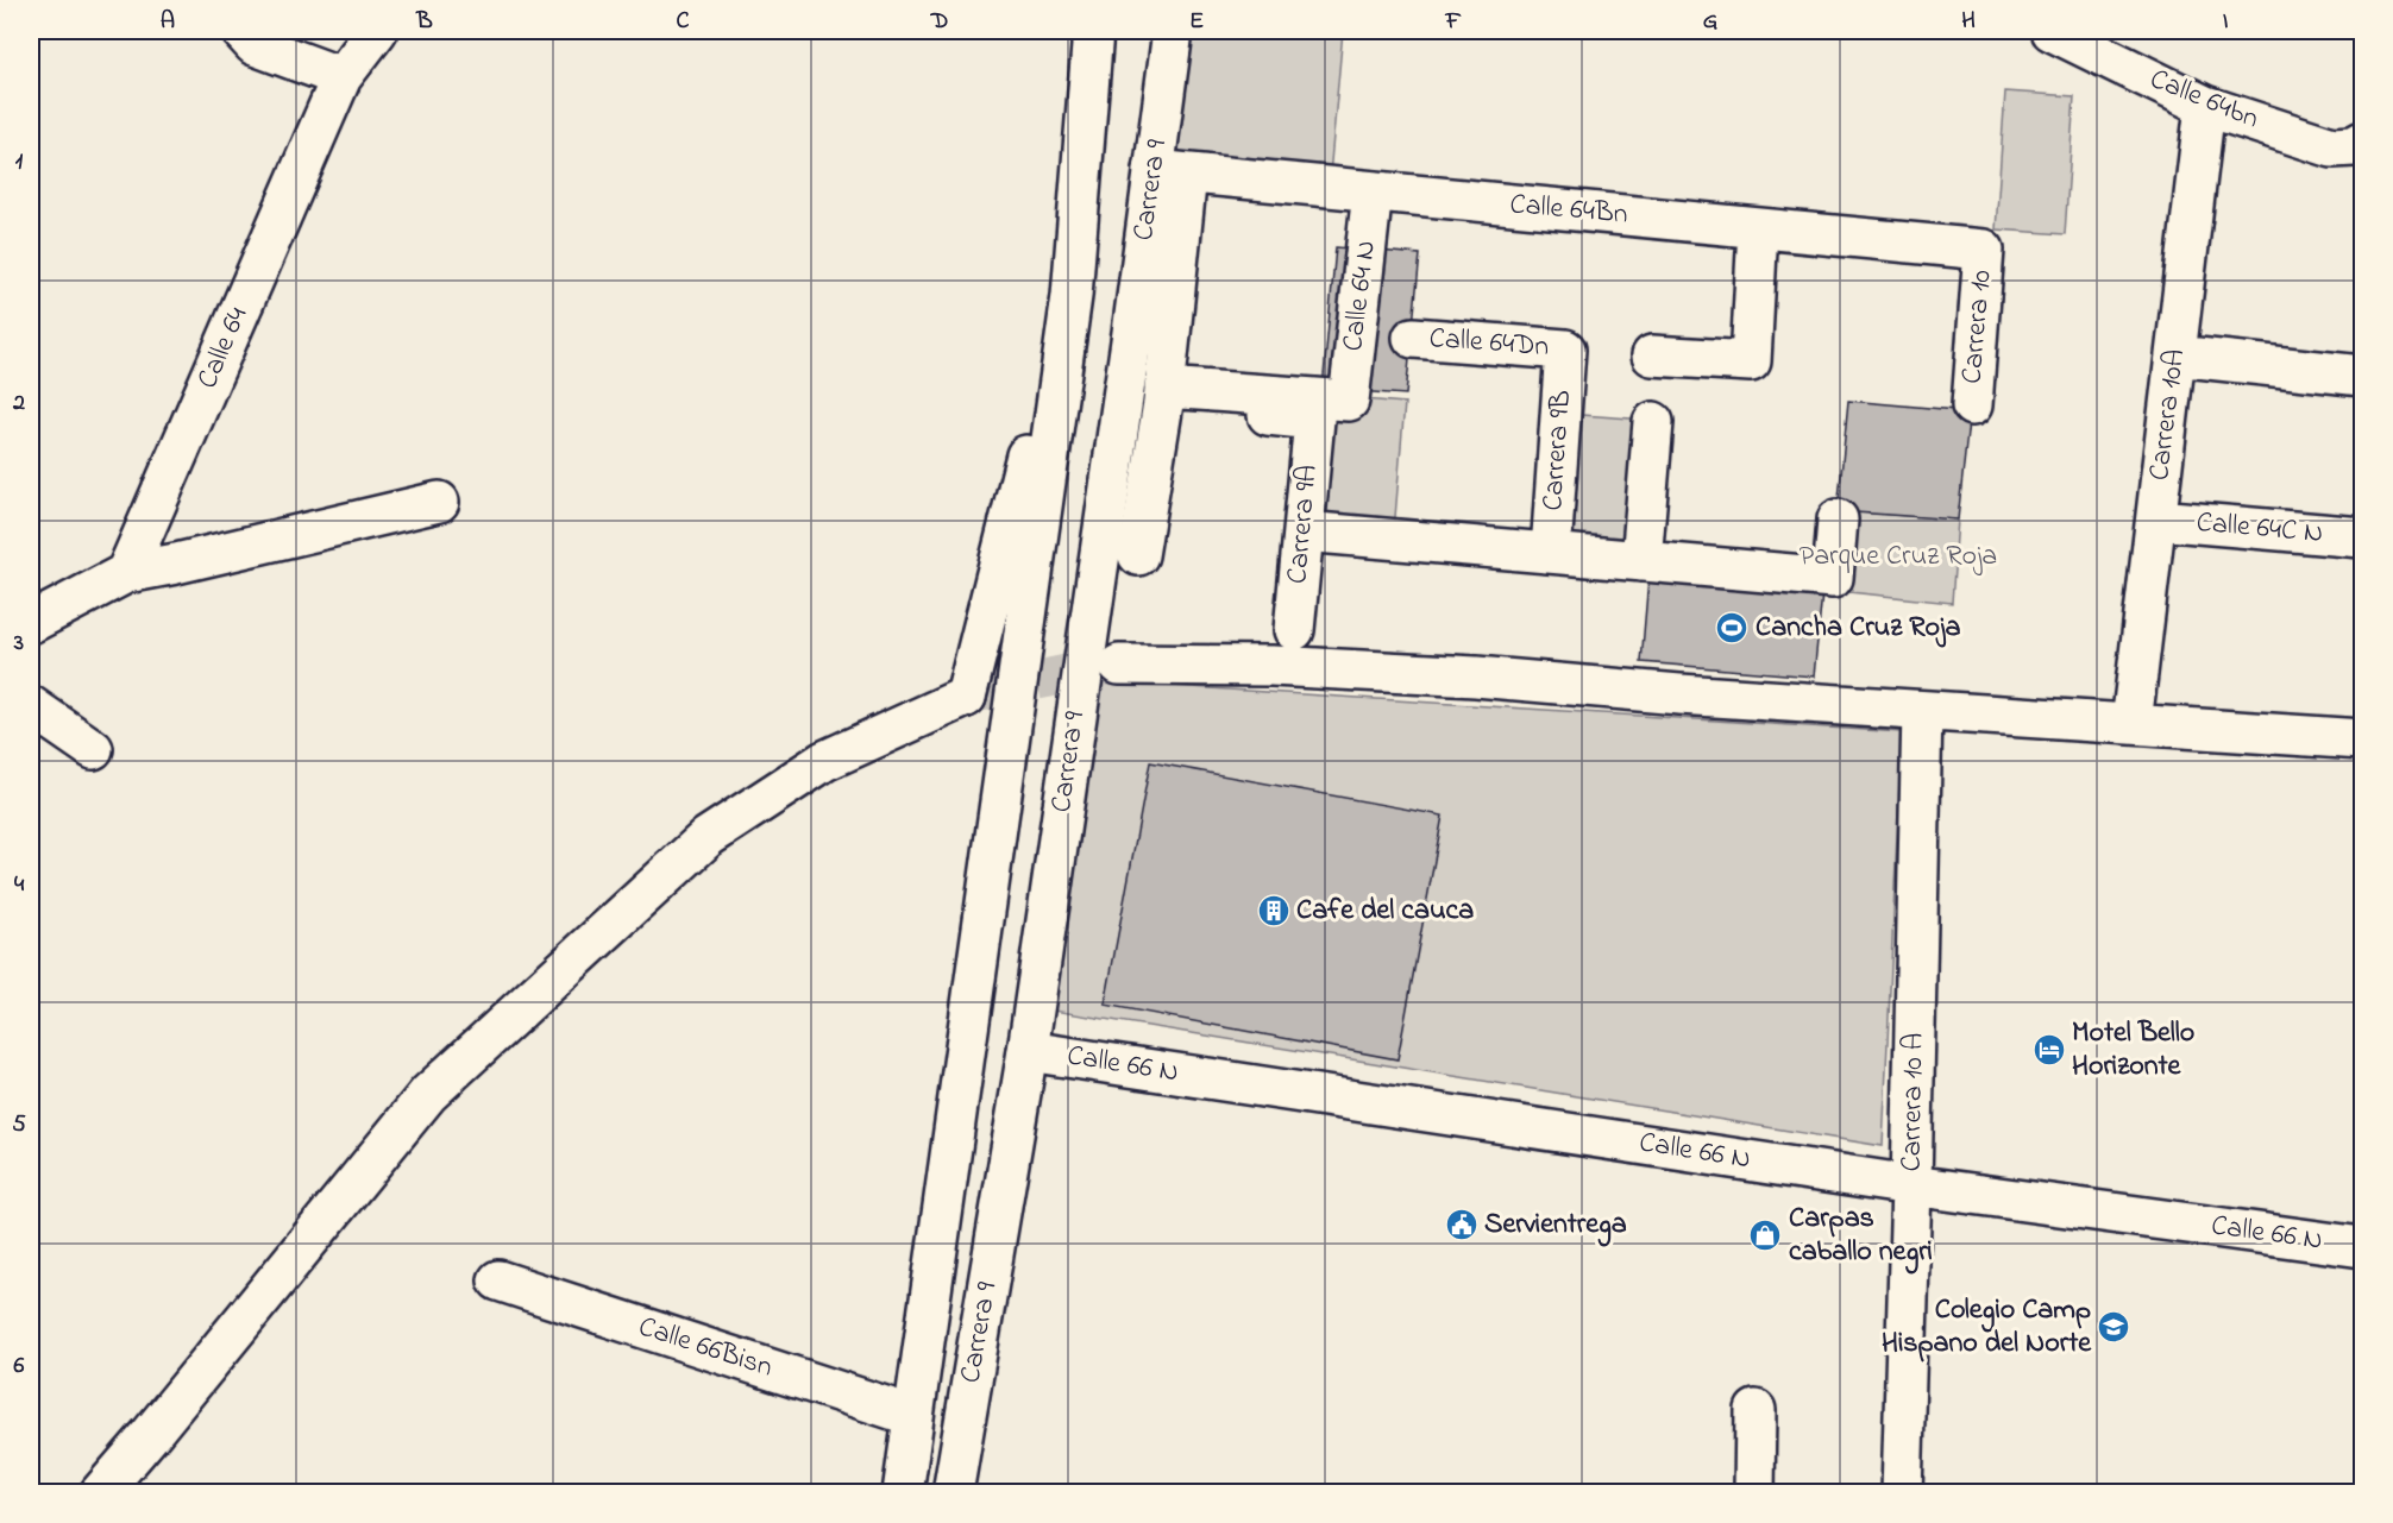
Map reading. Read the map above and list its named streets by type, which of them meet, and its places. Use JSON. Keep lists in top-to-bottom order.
{
  "streets": {
    "street": [
      "Calle 64bn",
      "Carrera 9",
      "Calle 64Bn",
      "Calle 64 N",
      "Carrera 10",
      "Calle 64Dn",
      "Calle 64",
      "Carrera 10A",
      "Carrera 9B",
      "Carrera 9A",
      "Calle 64C N",
      "Calle 66 N",
      "Carrera 10 A",
      "Calle 66Bisn"
    ]
  },
  "crossings": [
    ["Calle 64bn", "Carrera 10A"],
    ["Carrera 9", "Calle 64Bn"],
    ["Carrera 9", "Calle 66 N"],
    ["Carrera 9", "Calle 66Bisn"],
    ["Calle 64Bn", "Calle 64 N"],
    ["Calle 64Bn", "Carrera 10"],
    ["Calle 64 N", "Carrera 9A"],
    ["Calle 64Dn", "Carrera 9B"],
    ["Carrera 10A", "Calle 64C N"],
    ["Calle 66 N", "Carrera 10 A"]
  ],
  "parks": ["Parque Cruz Roja"],
  "places": {
    "sports": ["Cancha Cruz Roja"],
    "building": ["Cafe del cauca"],
    "hotel": ["Motel Bello Horizonte"],
    "public building": ["Servientrega"],
    "shop": ["Carpas caballo negri"],
    "school or university": ["Colegio Camp Hispano del Norte"]
  },
  "grid": {
    "columns": [
      "A",
      "B",
      "C",
      "D",
      "E",
      "F",
      "G",
      "H",
      "I"
    ],
    "rows": [
      "1",
      "2",
      "3",
      "4",
      "5",
      "6"
    ]
  }
}
